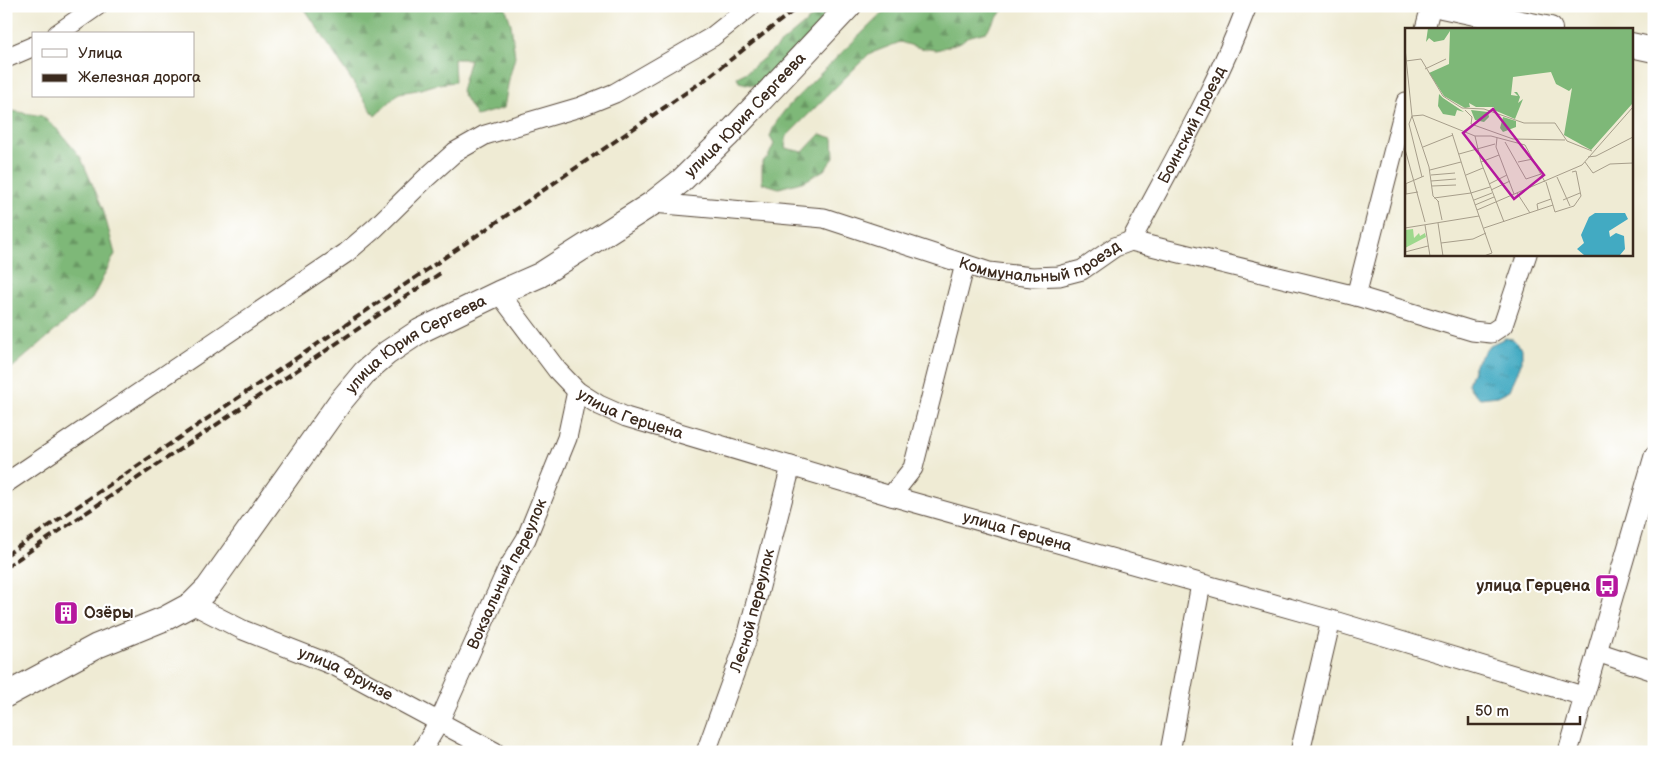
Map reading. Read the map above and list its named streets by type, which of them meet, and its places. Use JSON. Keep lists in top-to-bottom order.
{
  "streets": {
    "main road": ["улица Юрия Сергеева"],
    "street": [
      "Боинский проезд",
      "Коммунальный проезд",
      "улица Герцена",
      "Вокзальный переулок",
      "Лесной переулок",
      "улица Фрунзе"
    ]
  },
  "crossings": [
    ["улица Юрия Сергеева", "Коммунальный проезд"],
    ["улица Юрия Сергеева", "улица Герцена"],
    ["улица Юрия Сергеева", "улица Фрунзе"],
    ["Боинский проезд", "Коммунальный проезд"],
    ["улица Герцена", "Вокзальный переулок"],
    ["улица Герцена", "Лесной переулок"],
    ["Вокзальный переулок", "улица Фрунзе"]
  ],
  "places": {
    "bus stop": ["улица Герцена"],
    "building": ["Озёры"]
  },
  "legend": ["Улица", "Железная дорога"],
  "scale_bar": "50 m"
}
